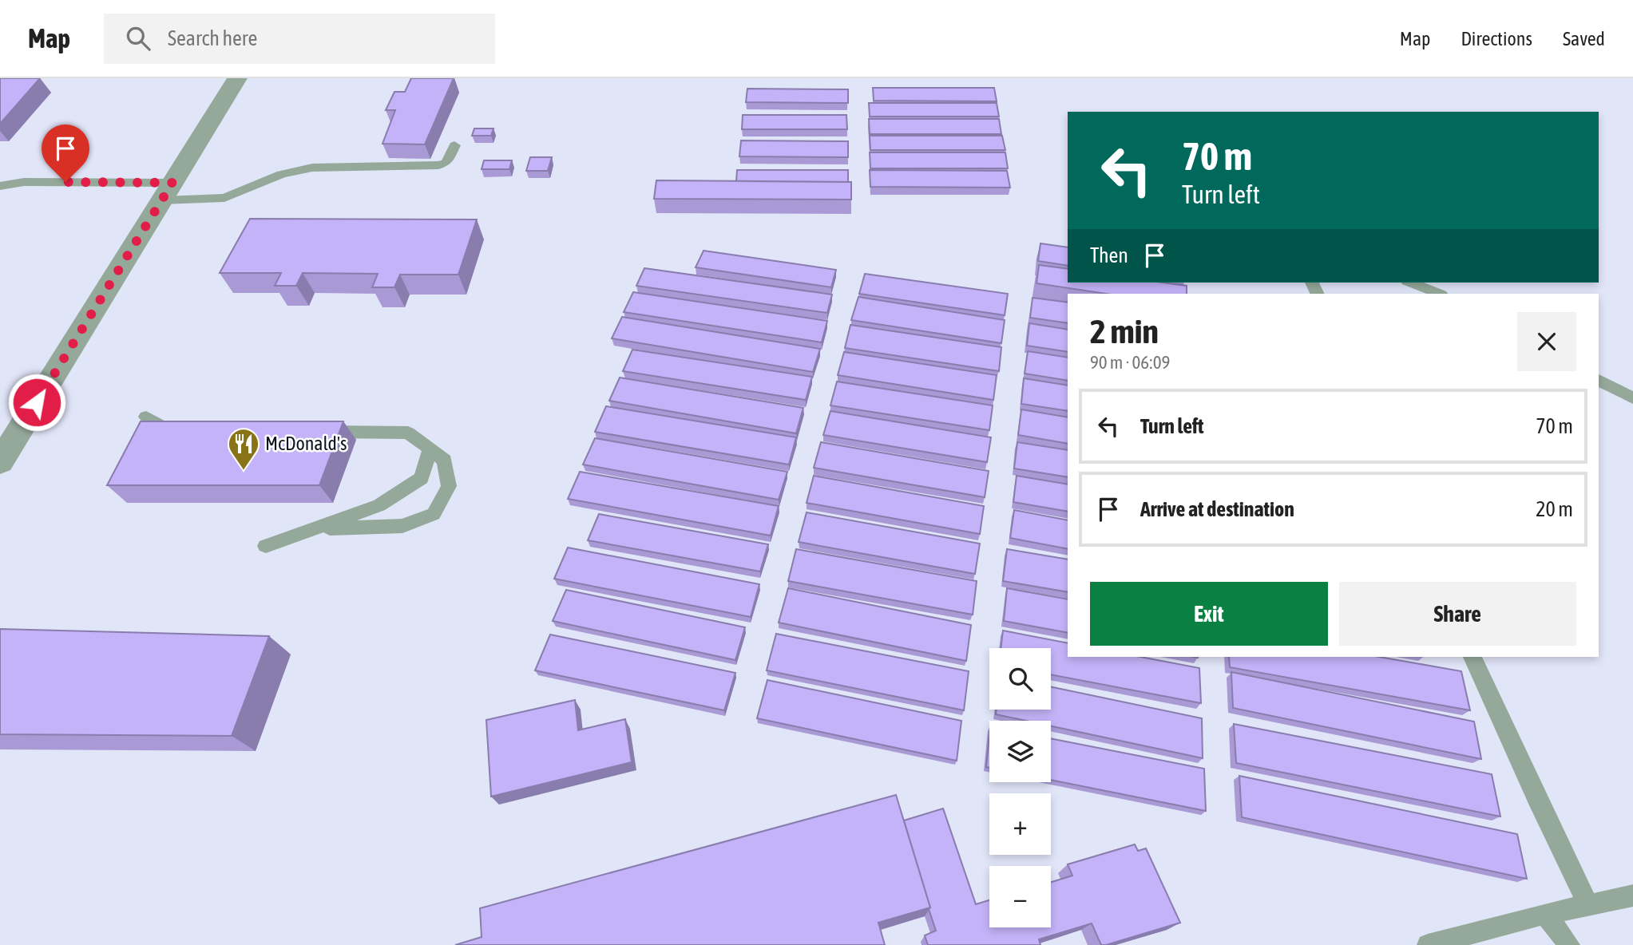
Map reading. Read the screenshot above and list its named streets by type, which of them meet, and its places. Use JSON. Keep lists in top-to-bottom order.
{
  "places": {
    "restaurant": ["McDonald's"]
  },
  "page": {
    "header": "Map",
    "search": "Search here",
    "nav": ["Map", "Directions", "Saved"],
    "turn": ["70 m", "Turn left"],
    "then": "Then",
    "heading": ["2 min", "90 m · 06:09"],
    "list": [
      {
        "name": "Turn left",
        "value": "70 m"
      },
      {
        "name": "Arrive at destination",
        "value": "20 m"
      }
    ],
    "buttons": ["Exit", "Share"],
    "map_buttons": ["+", "−"]
  }
}
